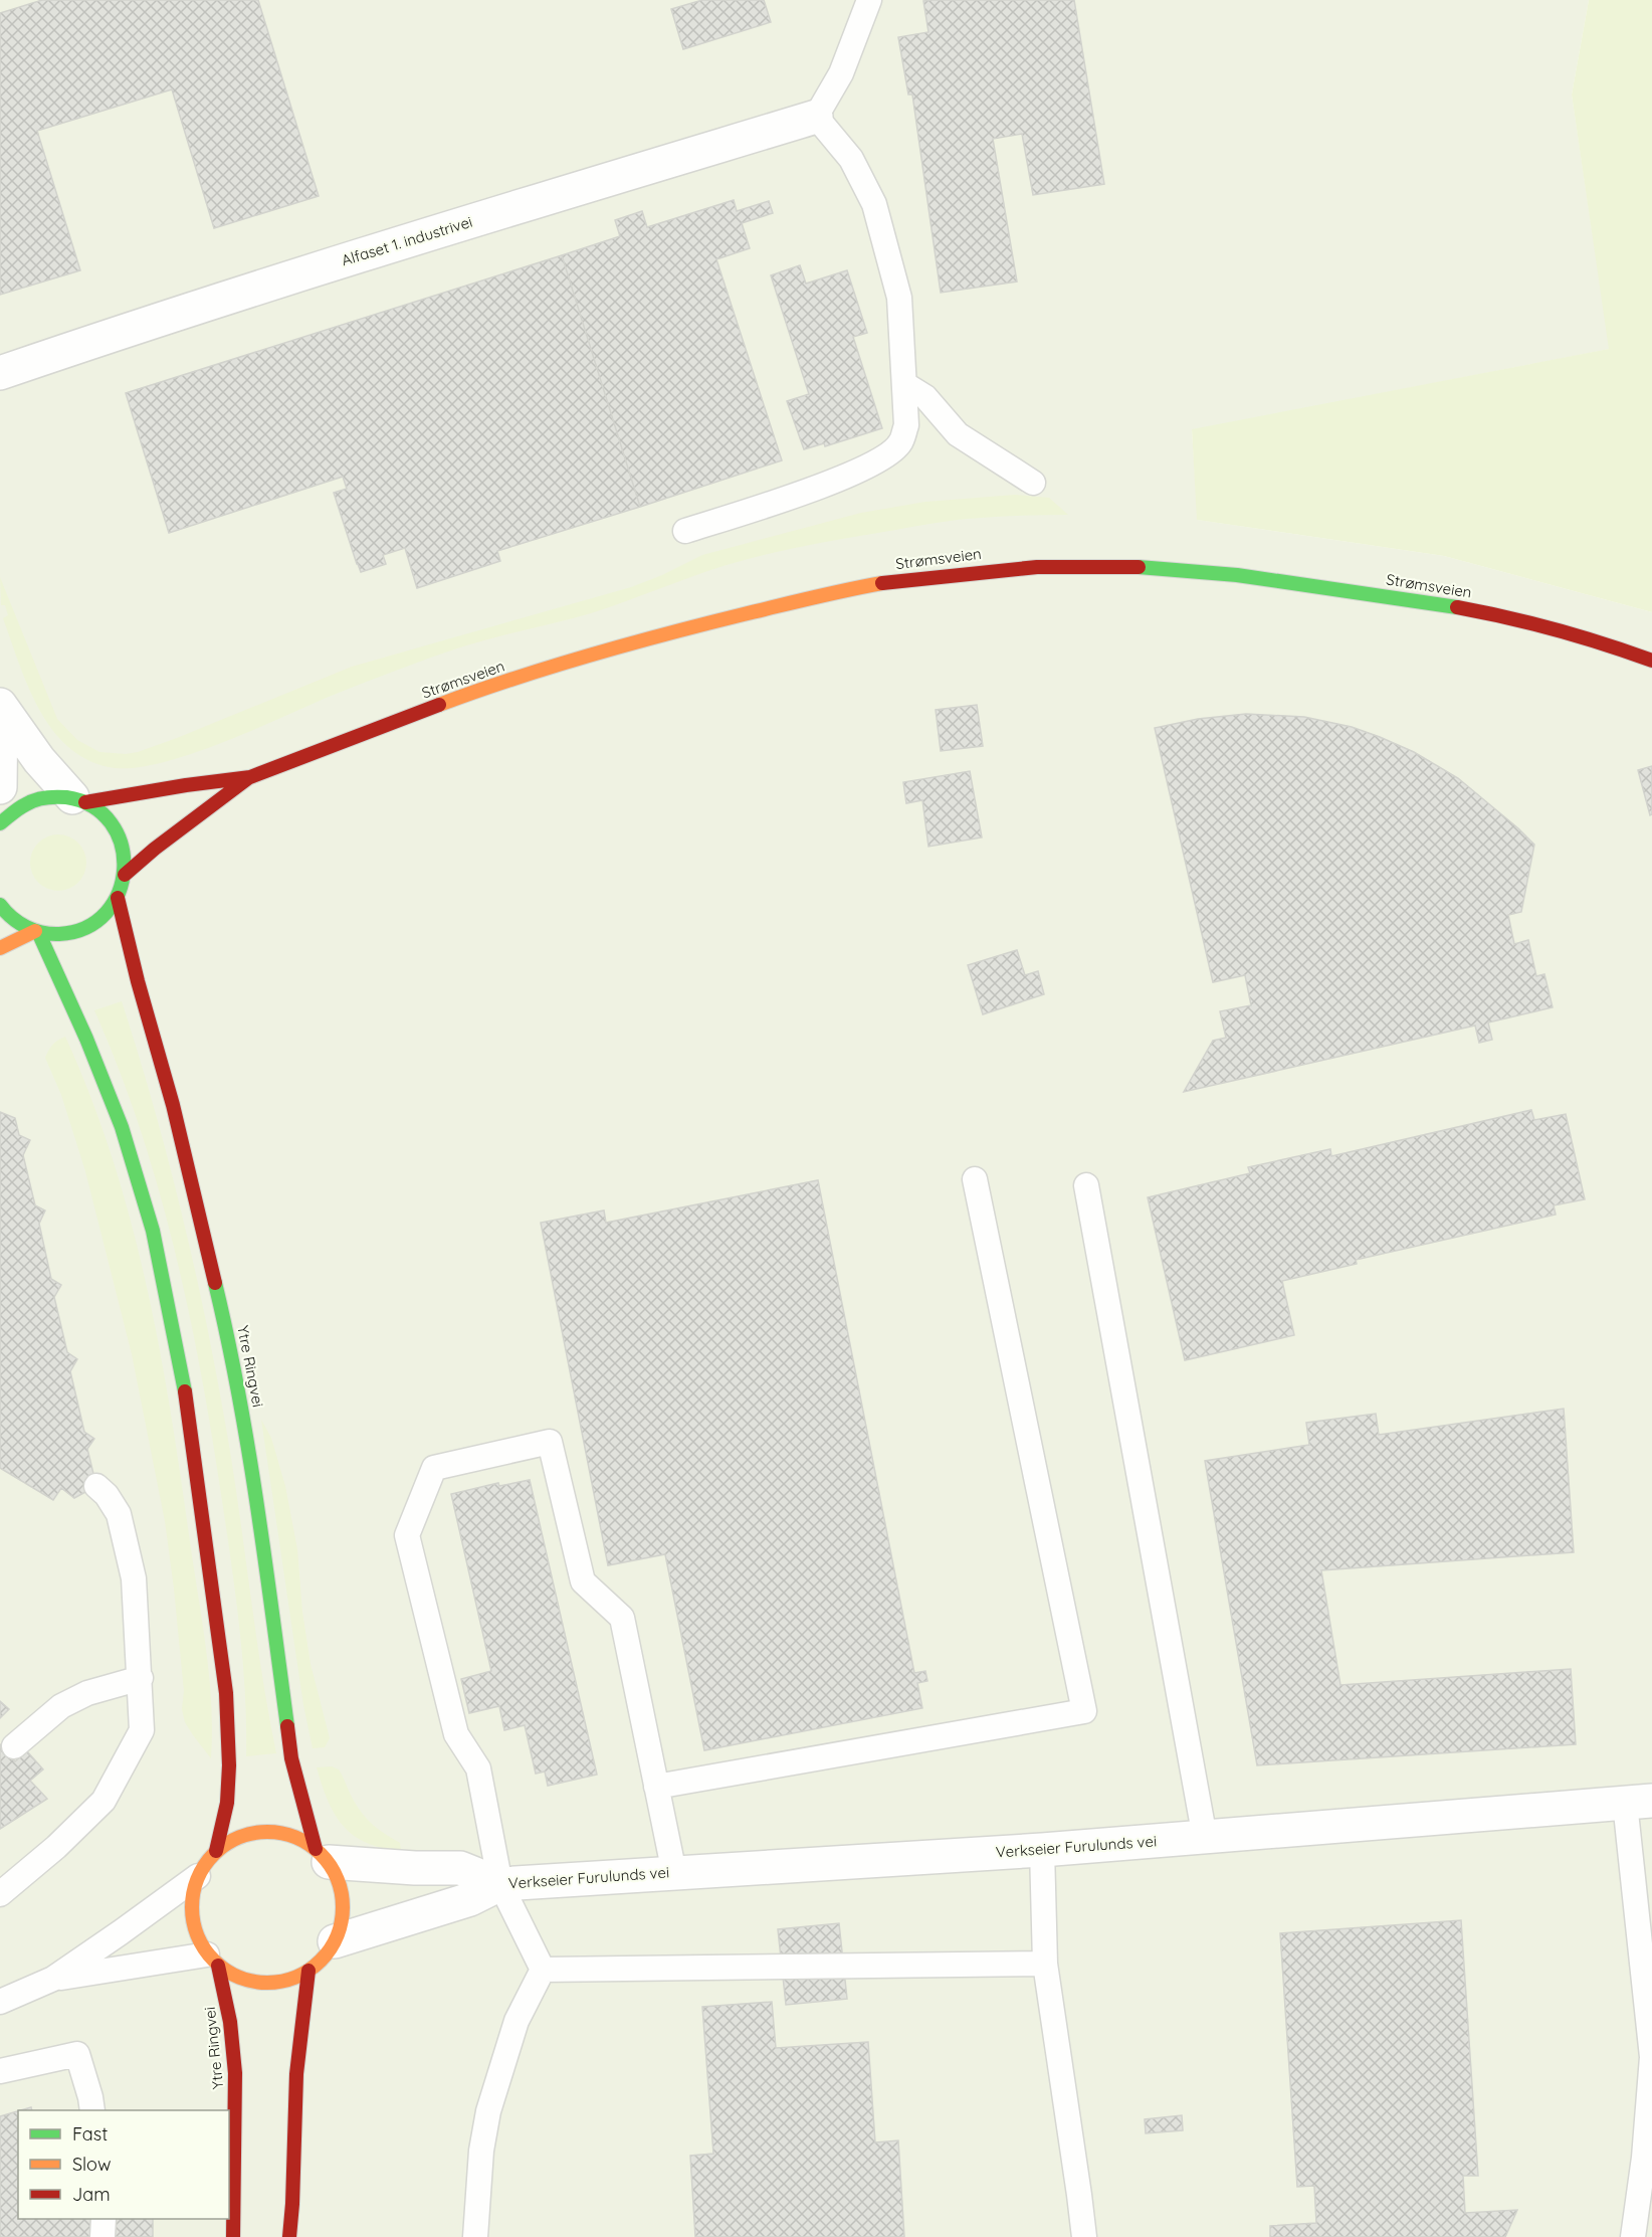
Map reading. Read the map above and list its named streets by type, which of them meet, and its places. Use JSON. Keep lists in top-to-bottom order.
{
  "streets": {
    "main road": ["Strømsveien", "Ytre Ringvei"],
    "street": ["Alfaset 1. industrivei", "Verkseier Furulunds vei"]
  },
  "crossings": [
    ["Ytre Ringvei", "Verkseier Furulunds vei"]
  ],
  "legend": ["Fast", "Slow", "Jam"]
}
